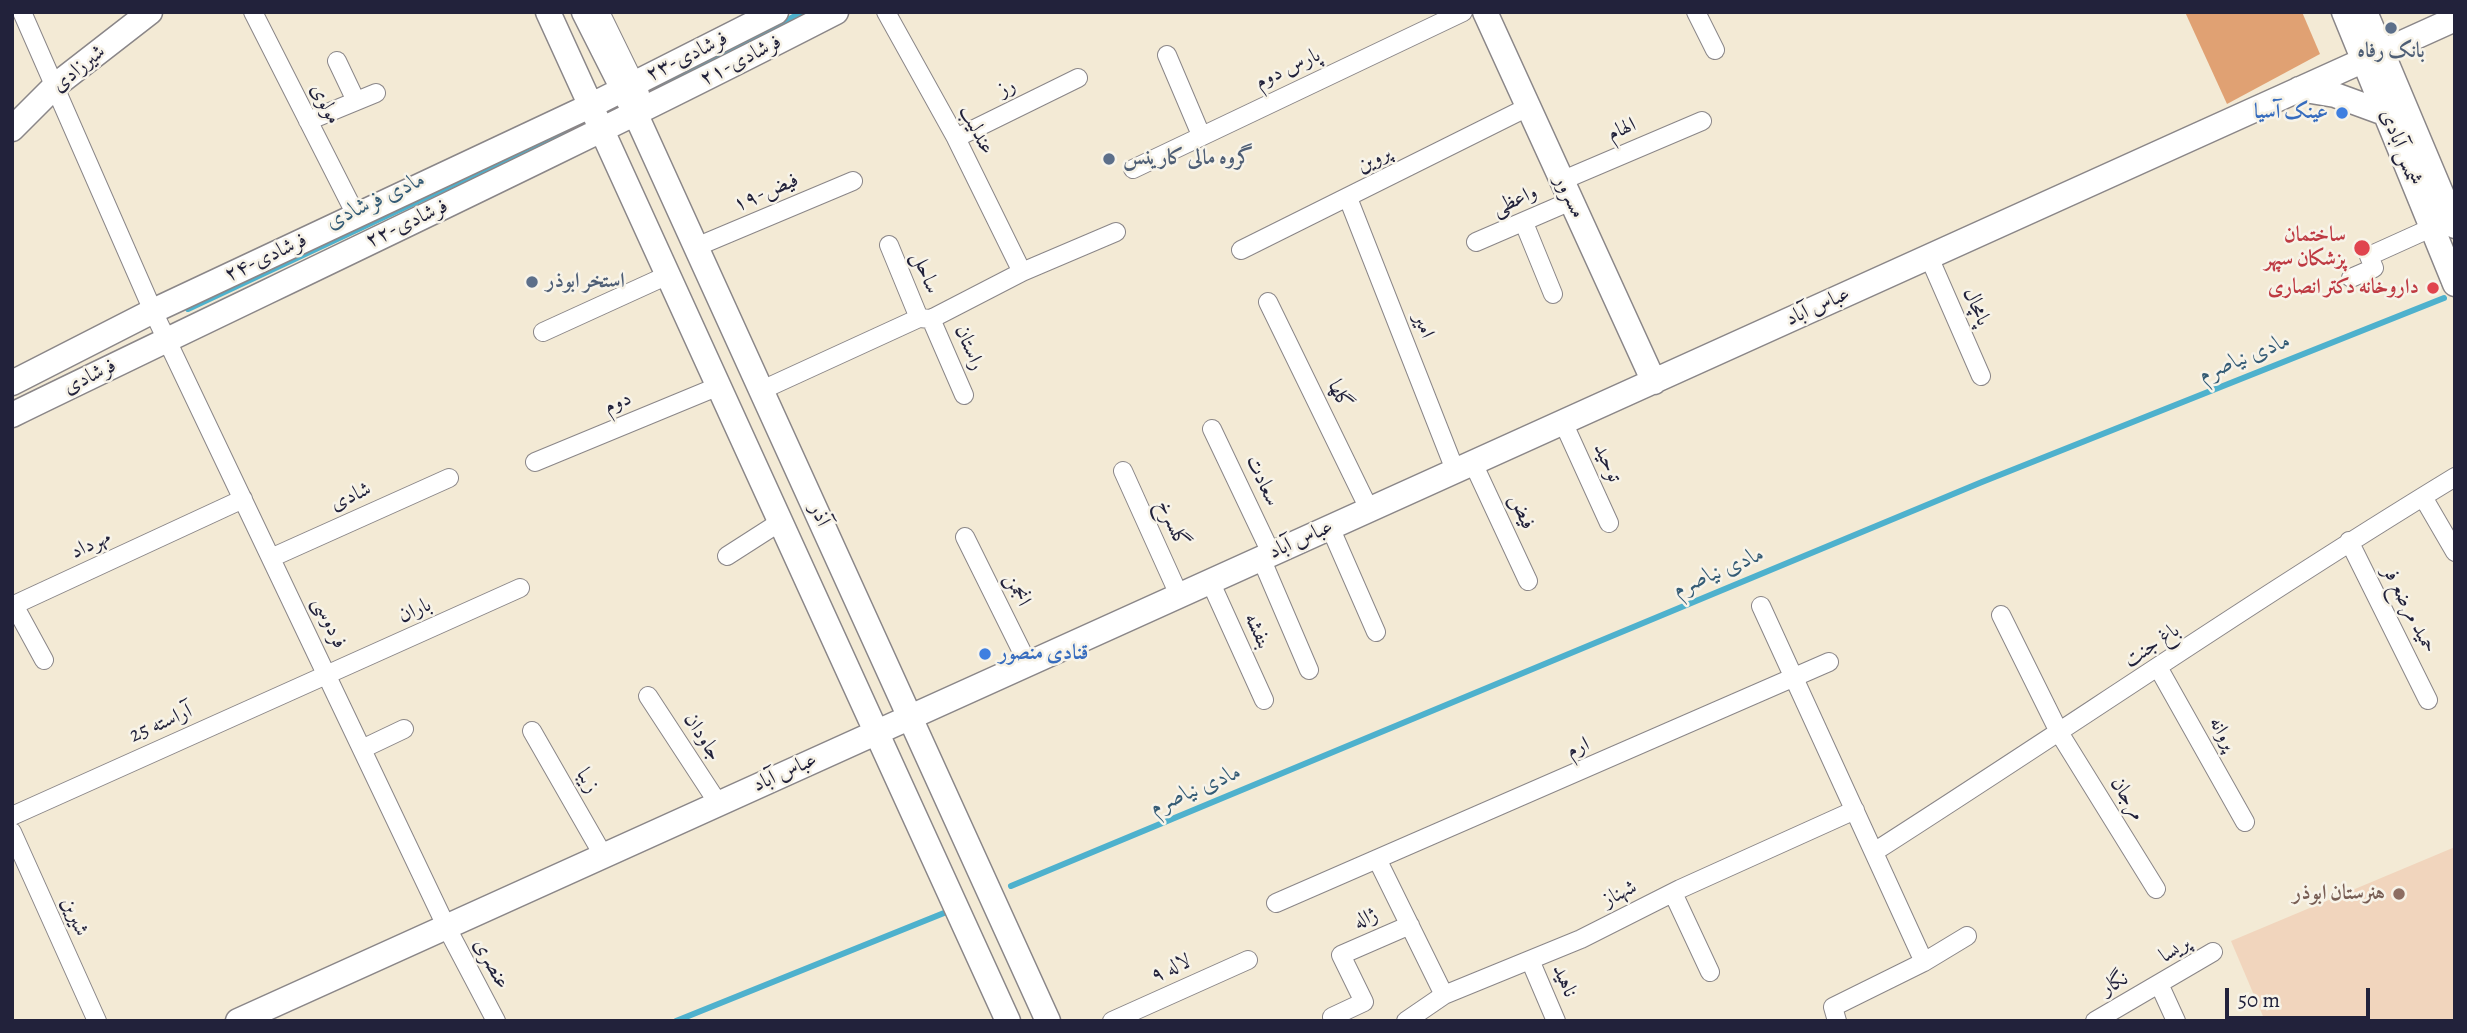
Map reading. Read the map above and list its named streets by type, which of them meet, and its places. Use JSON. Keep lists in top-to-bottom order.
{
  "streets": {
    "main road": [
      "۲۳-فرشادی",
      "۲۱-فرشادی",
      "شیرزادی",
      "شمس آبادی",
      "مسرور",
      "۲۲-فرشادی",
      "۲۴-فرشادی",
      "عباس آباد",
      "فرشادی",
      "آذر"
    ],
    "street": [
      "پارس دوم",
      "رز",
      "مولوی",
      "عندلیب",
      "الهام",
      "پروین",
      "۱۹-فیض",
      "واعظی",
      "ساحل",
      "پامچال",
      "امیر",
      "راستان",
      "گلها",
      "دوم",
      "توحید",
      "سعادت",
      "شادی",
      "فیض",
      "گلسرخ",
      "مهرداد",
      "انجمن",
      "حمید مرضع فر",
      "باران",
      "فردوسی",
      "بنفشه",
      "باغ جنت",
      "آراسته 25",
      "پروانه",
      "جاودان",
      "ارم",
      "زیبا",
      "مرجان",
      "شهناز",
      "شیرین",
      "ژاله",
      "پریسا",
      "عنصری",
      "۹ لاله",
      "ناهید",
      "نگار"
    ]
  },
  "crossings": [
    ["۲۳-فرشادی", "۲۴-فرشادی"],
    ["۲۳-فرشادی", "آذر"],
    ["۲۱-فرشادی", "۲۲-فرشادی"],
    ["۲۱-فرشادی", "آذر"],
    ["رز", "عندلیب"],
    ["مولوی", "۲۴-فرشادی"],
    ["الهام", "مسرور"],
    ["الهام", "واعظی"],
    ["شمس آبادی", "عباس آباد"],
    ["پروین", "مسرور"],
    ["پروین", "امیر"],
    ["۱۹-فیض", "آذر"],
    ["مسرور", "واعظی"],
    ["مسرور", "عباس آباد"],
    ["۲۲-فرشادی", "فرشادی"],
    ["۲۲-فرشادی", "آذر"],
    ["۲۲-فرشادی", "فردوسی"],
    ["۲۴-فرشادی", "آذر"],
    ["۲۴-فرشادی", "فردوسی"],
    ["ساحل", "راستان"],
    ["عباس آباد", "پامچال"],
    ["عباس آباد", "امیر"],
    ["عباس آباد", "گلها"],
    ["عباس آباد", "توحید"],
    ["عباس آباد", "سعادت"],
    ["عباس آباد", "فیض"],
    ["عباس آباد", "آذر"],
    ["عباس آباد", "گلسرخ"],
    ["عباس آباد", "انجمن"],
    ["عباس آباد", "فردوسی"],
    ["عباس آباد", "بنفشه"],
    ["عباس آباد", "جاودان"],
    ["عباس آباد", "زیبا"],
    ["عباس آباد", "عنصری"],
    ["امیر", "فیض"],
    ["فرشادی", "فردوسی"],
    ["دوم", "آذر"],
    ["شادی", "فردوسی"],
    ["مهرداد", "فردوسی"],
    ["حمید مرضع فر", "باغ جنت"],
    ["باران", "فردوسی"],
    ["باران", "آراسته 25"],
    ["فردوسی", "آراسته 25"],
    ["فردوسی", "عنصری"],
    ["باغ جنت", "پروانه"],
    ["باغ جنت", "مرجان"],
    ["شهناز", "ناهید"],
    ["پریسا", "نگار"]
  ],
  "water": ["مادی فرشادی", "مادی نیاصرم"],
  "places": [
    "بانک رفاه",
    "عینک آسیا",
    "گروه مالی کارینس",
    "ساختمان پزشکان سپهر",
    "استخر ابوذر",
    "داروخانه دکتر انصاری",
    "قنادی منصور",
    "هنرستان ابوذر"
  ],
  "scale_bar": "50 m"
}
